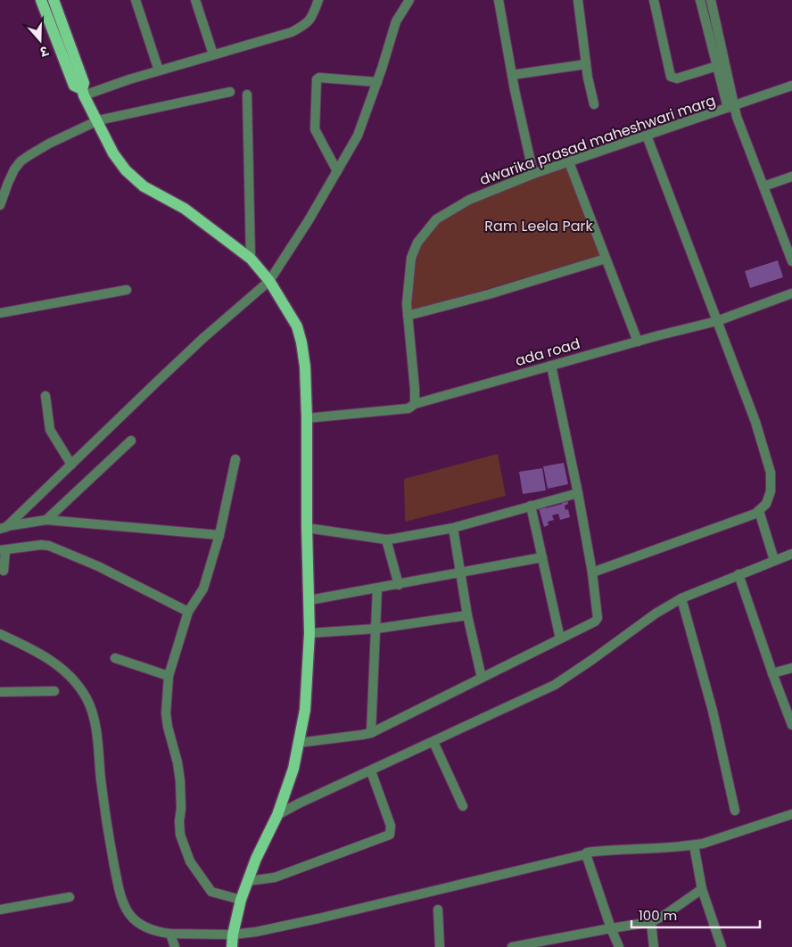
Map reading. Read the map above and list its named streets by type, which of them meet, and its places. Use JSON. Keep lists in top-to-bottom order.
{
  "streets": {
    "street": ["dwarika prasad maheshwari marg", "ada road"]
  },
  "crossings": [
    ["dwarika prasad maheshwari marg", "ada road"]
  ],
  "parks": ["Ram Leela Park"],
  "scale_bar": "100 m",
  "north": "bottom"
}
